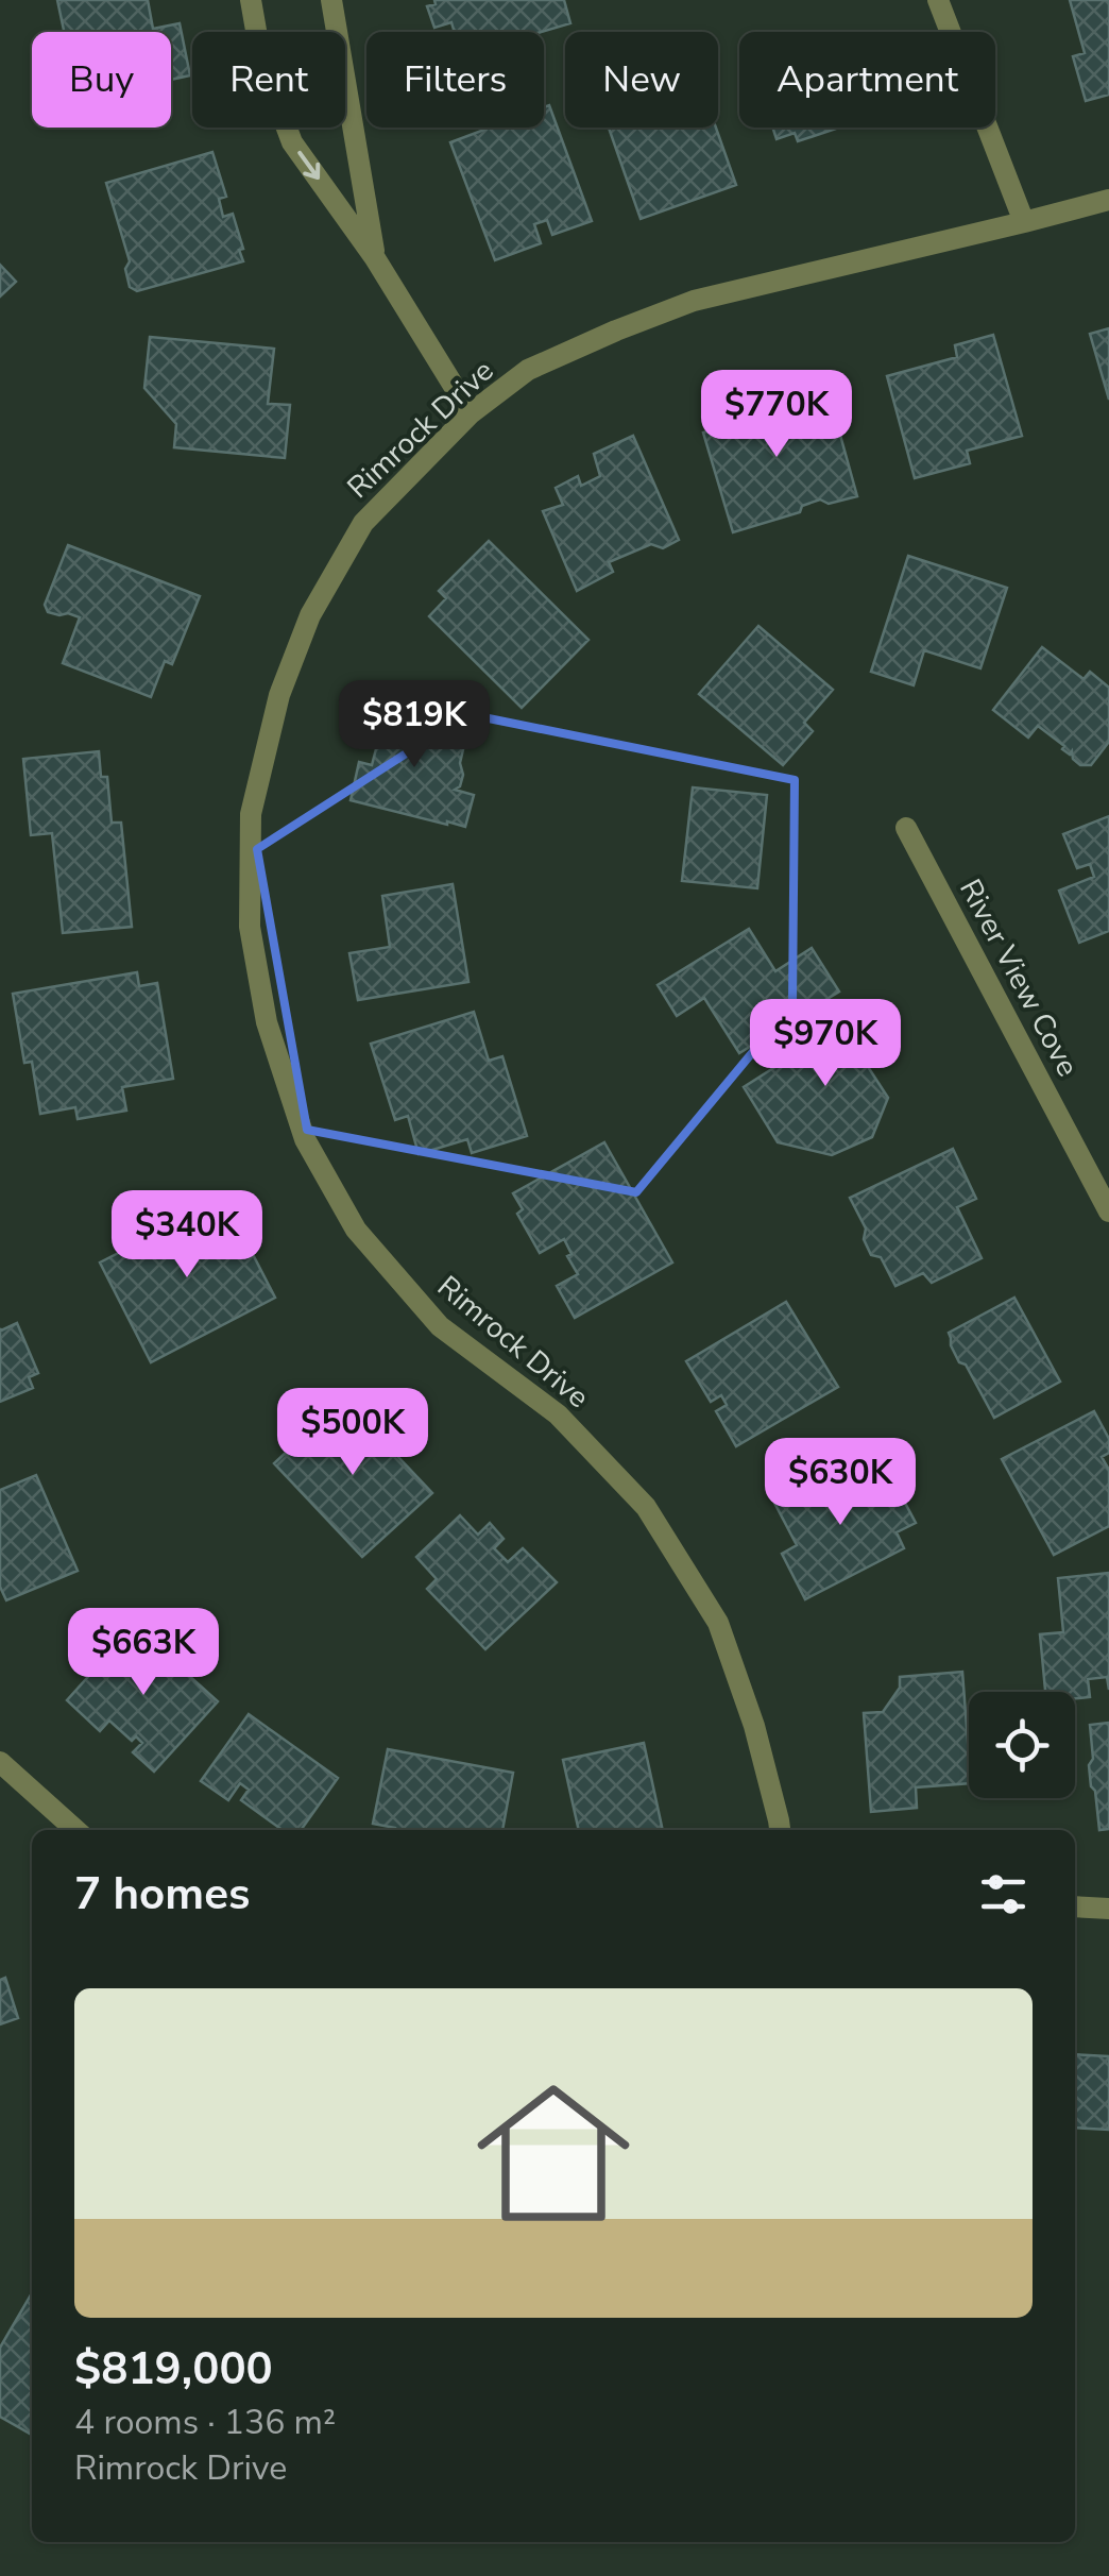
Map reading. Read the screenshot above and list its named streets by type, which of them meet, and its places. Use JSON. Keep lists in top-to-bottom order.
{
  "streets": {
    "street": ["Rimrock Drive", "River View Cove"]
  },
  "page": {
    "chip": [
      "Buy",
      "Rent",
      "Filters",
      "New",
      "Apartment"
    ],
    "price": [
      "$770K",
      "$819K",
      "$970K",
      "$340K",
      "$500K",
      "$630K",
      "$663K"
    ],
    "heading": "7 homes",
    "list": [
      {
        "name": "$819,000",
        "note": "4 rooms · 136 m² · Rimrock Drive"
      }
    ]
  }
}
